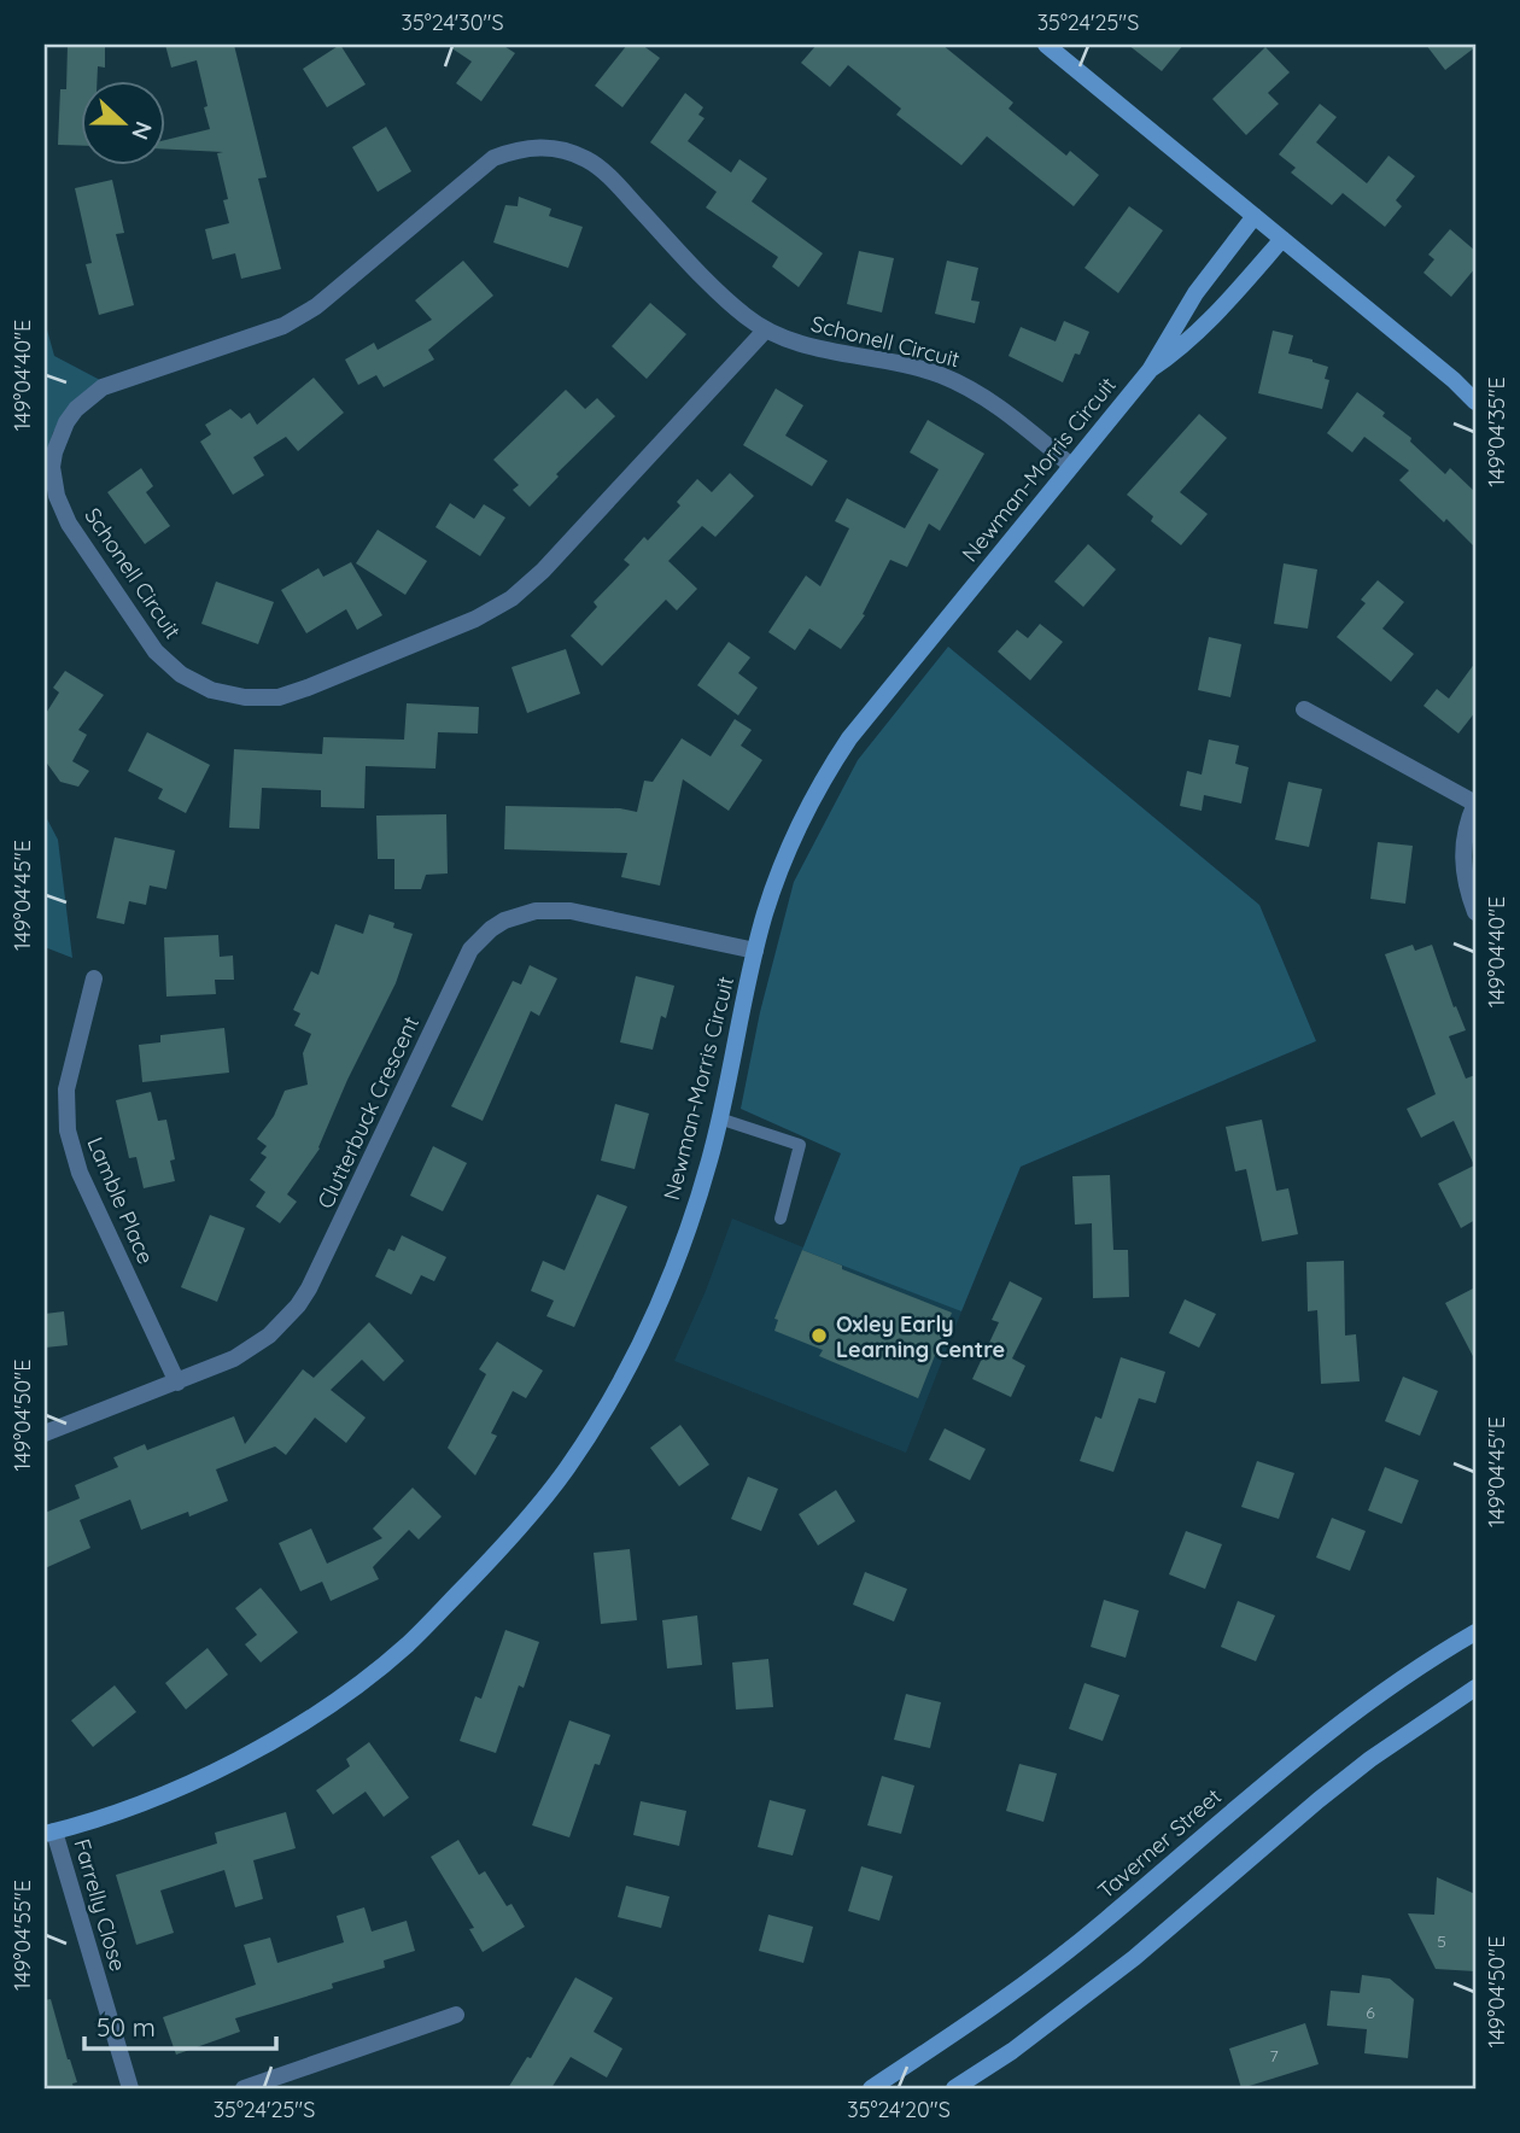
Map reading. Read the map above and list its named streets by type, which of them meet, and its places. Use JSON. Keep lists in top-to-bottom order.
{
  "streets": {
    "street": [
      "Schonell Circuit",
      "Newman-Morris Circuit",
      "Clutterbuck Crescent",
      "Lamble Place",
      "Taverner Street",
      "Farrelly Close"
    ]
  },
  "crossings": [
    ["Schonell Circuit", "Newman-Morris Circuit"],
    ["Newman-Morris Circuit", "Clutterbuck Crescent"],
    ["Newman-Morris Circuit", "Farrelly Close"],
    ["Clutterbuck Crescent", "Lamble Place"]
  ],
  "places": ["Oxley Early Learning Centre"],
  "house_numbers": ["5", "6", "7"],
  "scale_bar": "50 m",
  "north": "right",
  "coordinates": [
    "35°24'30\"S",
    "35°24'25\"S",
    "149°04'40\"E",
    "149°04'35\"E",
    "149°04'45\"E",
    "149°04'50\"E",
    "149°04'55\"E",
    "35°24'20\"S"
  ]
}
